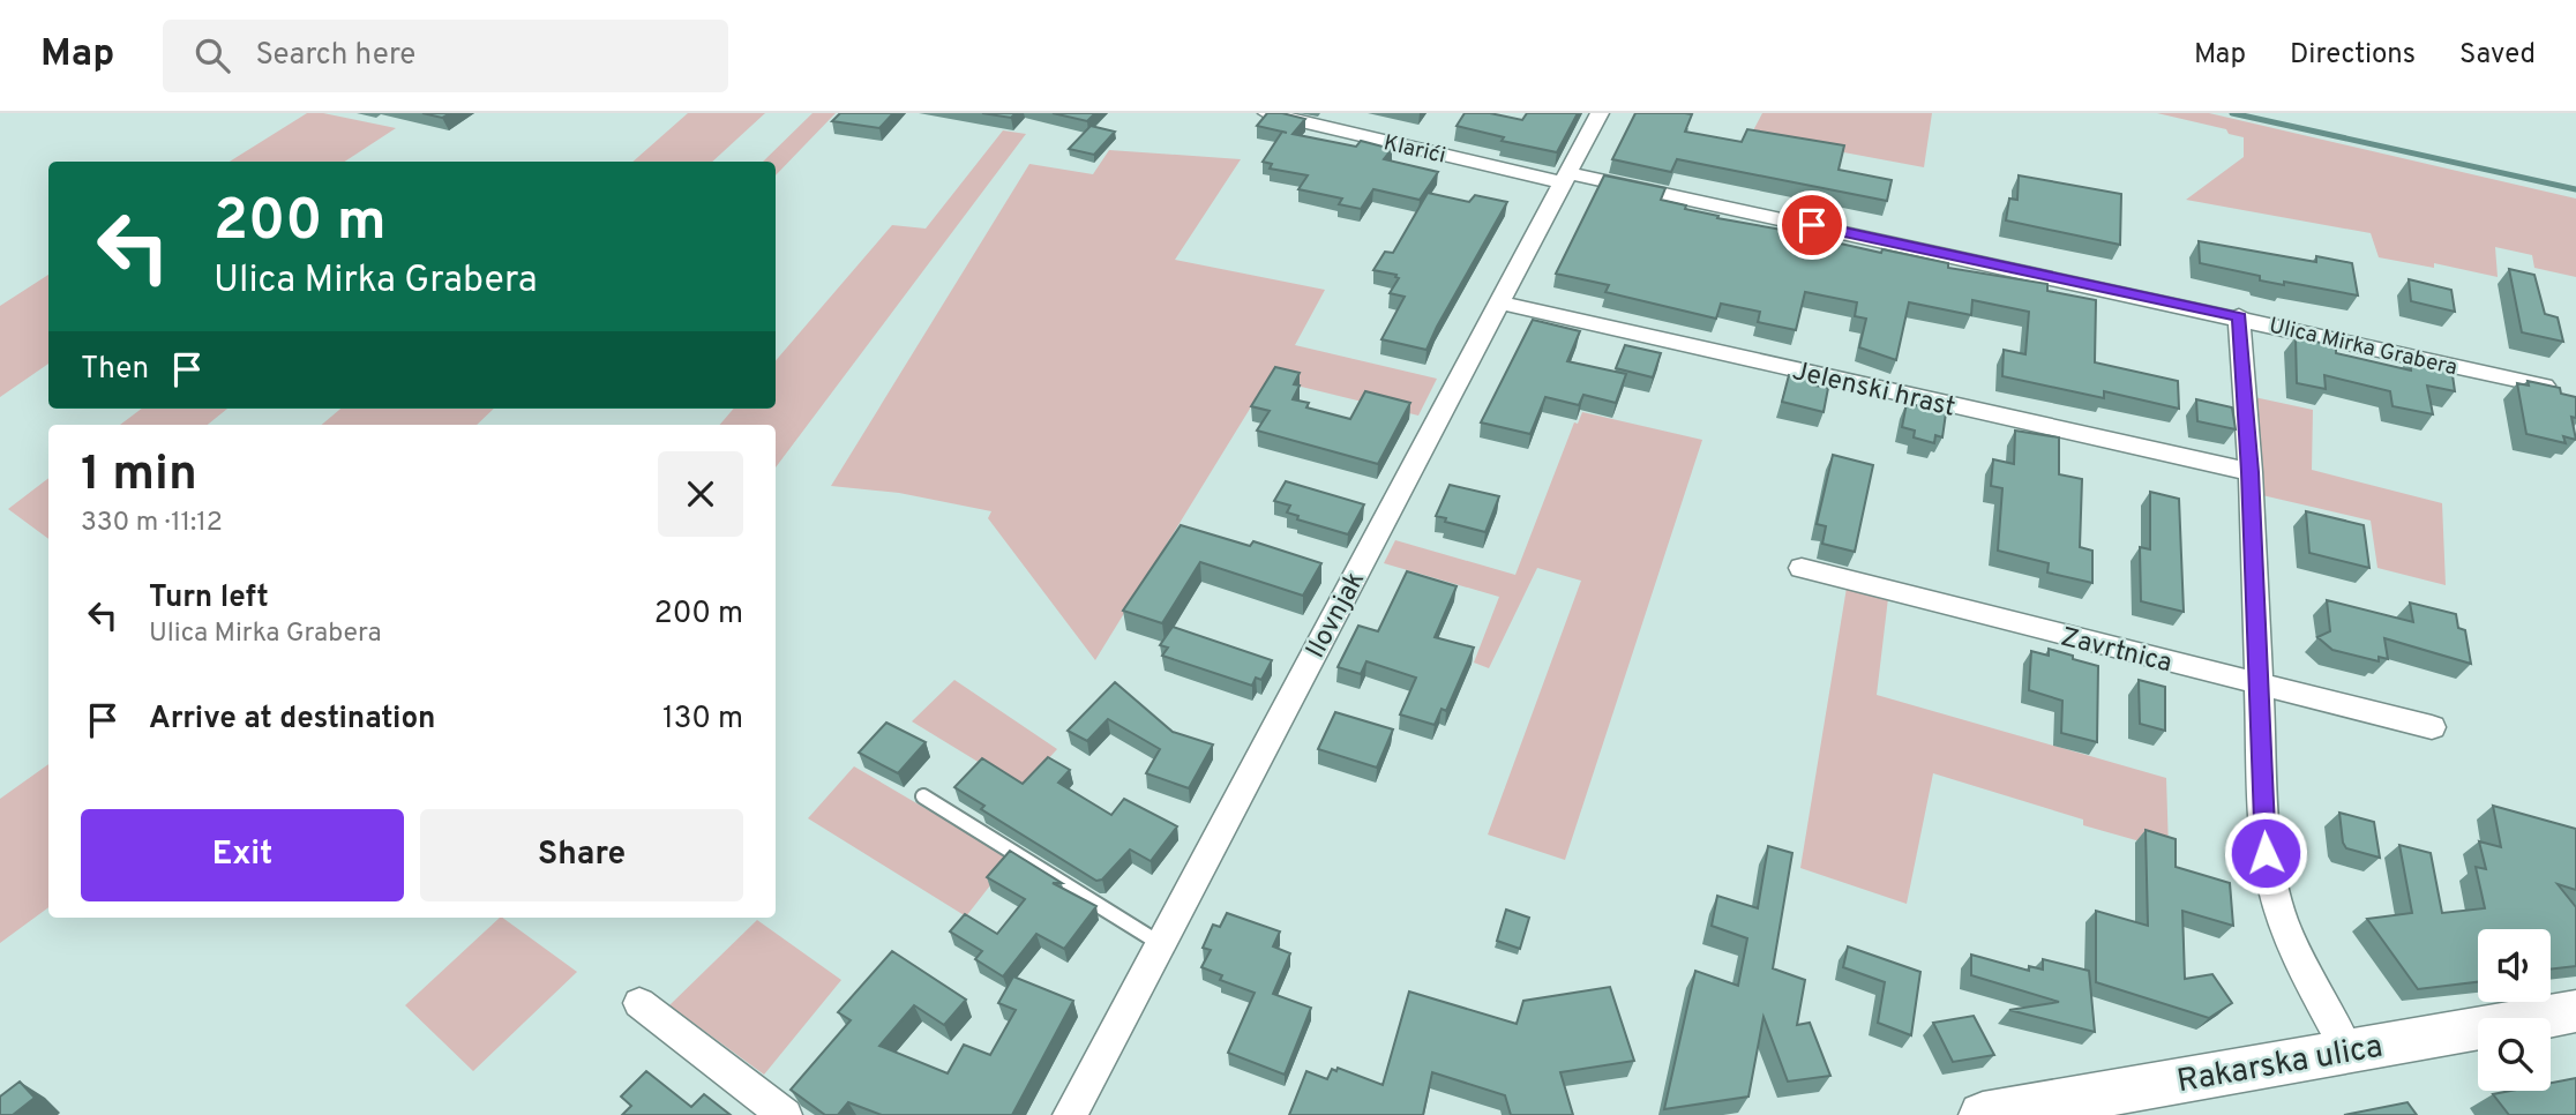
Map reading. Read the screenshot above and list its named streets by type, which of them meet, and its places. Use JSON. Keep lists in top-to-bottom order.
{
  "streets": {
    "main road": ["Rakarska ulica"],
    "street": [
      "Klarići",
      "Ulica Mirka Grabera",
      "Jelenski hrast",
      "Ilovnjak",
      "Zavrtnica"
    ]
  },
  "crossings": [
    ["Klarići", "Ulica Mirka Grabera"],
    ["Klarići", "Ilovnjak"],
    ["Ulica Mirka Grabera", "Ilovnjak"],
    ["Jelenski hrast", "Ilovnjak"]
  ],
  "page": {
    "header": "Map",
    "search": "Search here",
    "nav": ["Map", "Directions", "Saved"],
    "turn": ["200 m", "Ulica Mirka Grabera"],
    "then": "Then",
    "heading": ["1 min", "330 m · 11:12"],
    "list": [
      {
        "name": "Turn left",
        "note": "Ulica Mirka Grabera",
        "value": "200 m"
      },
      {
        "name": "Arrive at destination",
        "value": "130 m"
      }
    ],
    "buttons": ["Exit", "Share"]
  }
}
